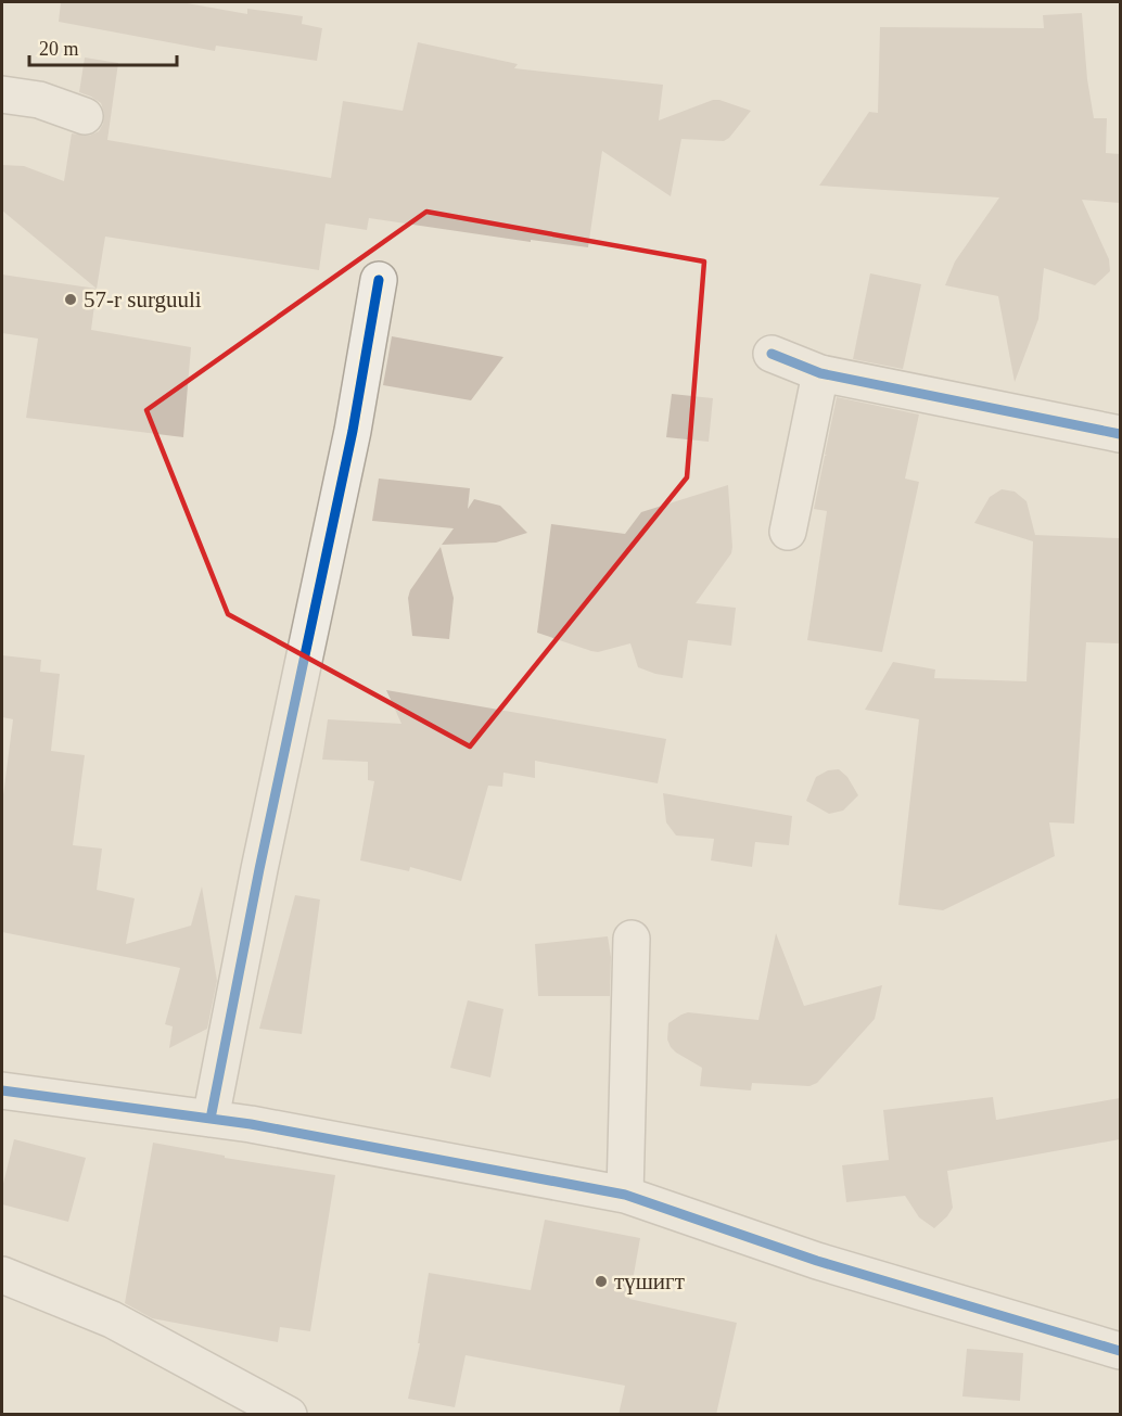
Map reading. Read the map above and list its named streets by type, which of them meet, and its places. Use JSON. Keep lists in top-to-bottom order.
{
  "places": ["57-r surguuli", "түшигт"],
  "scale_bar": "20 m"
}
